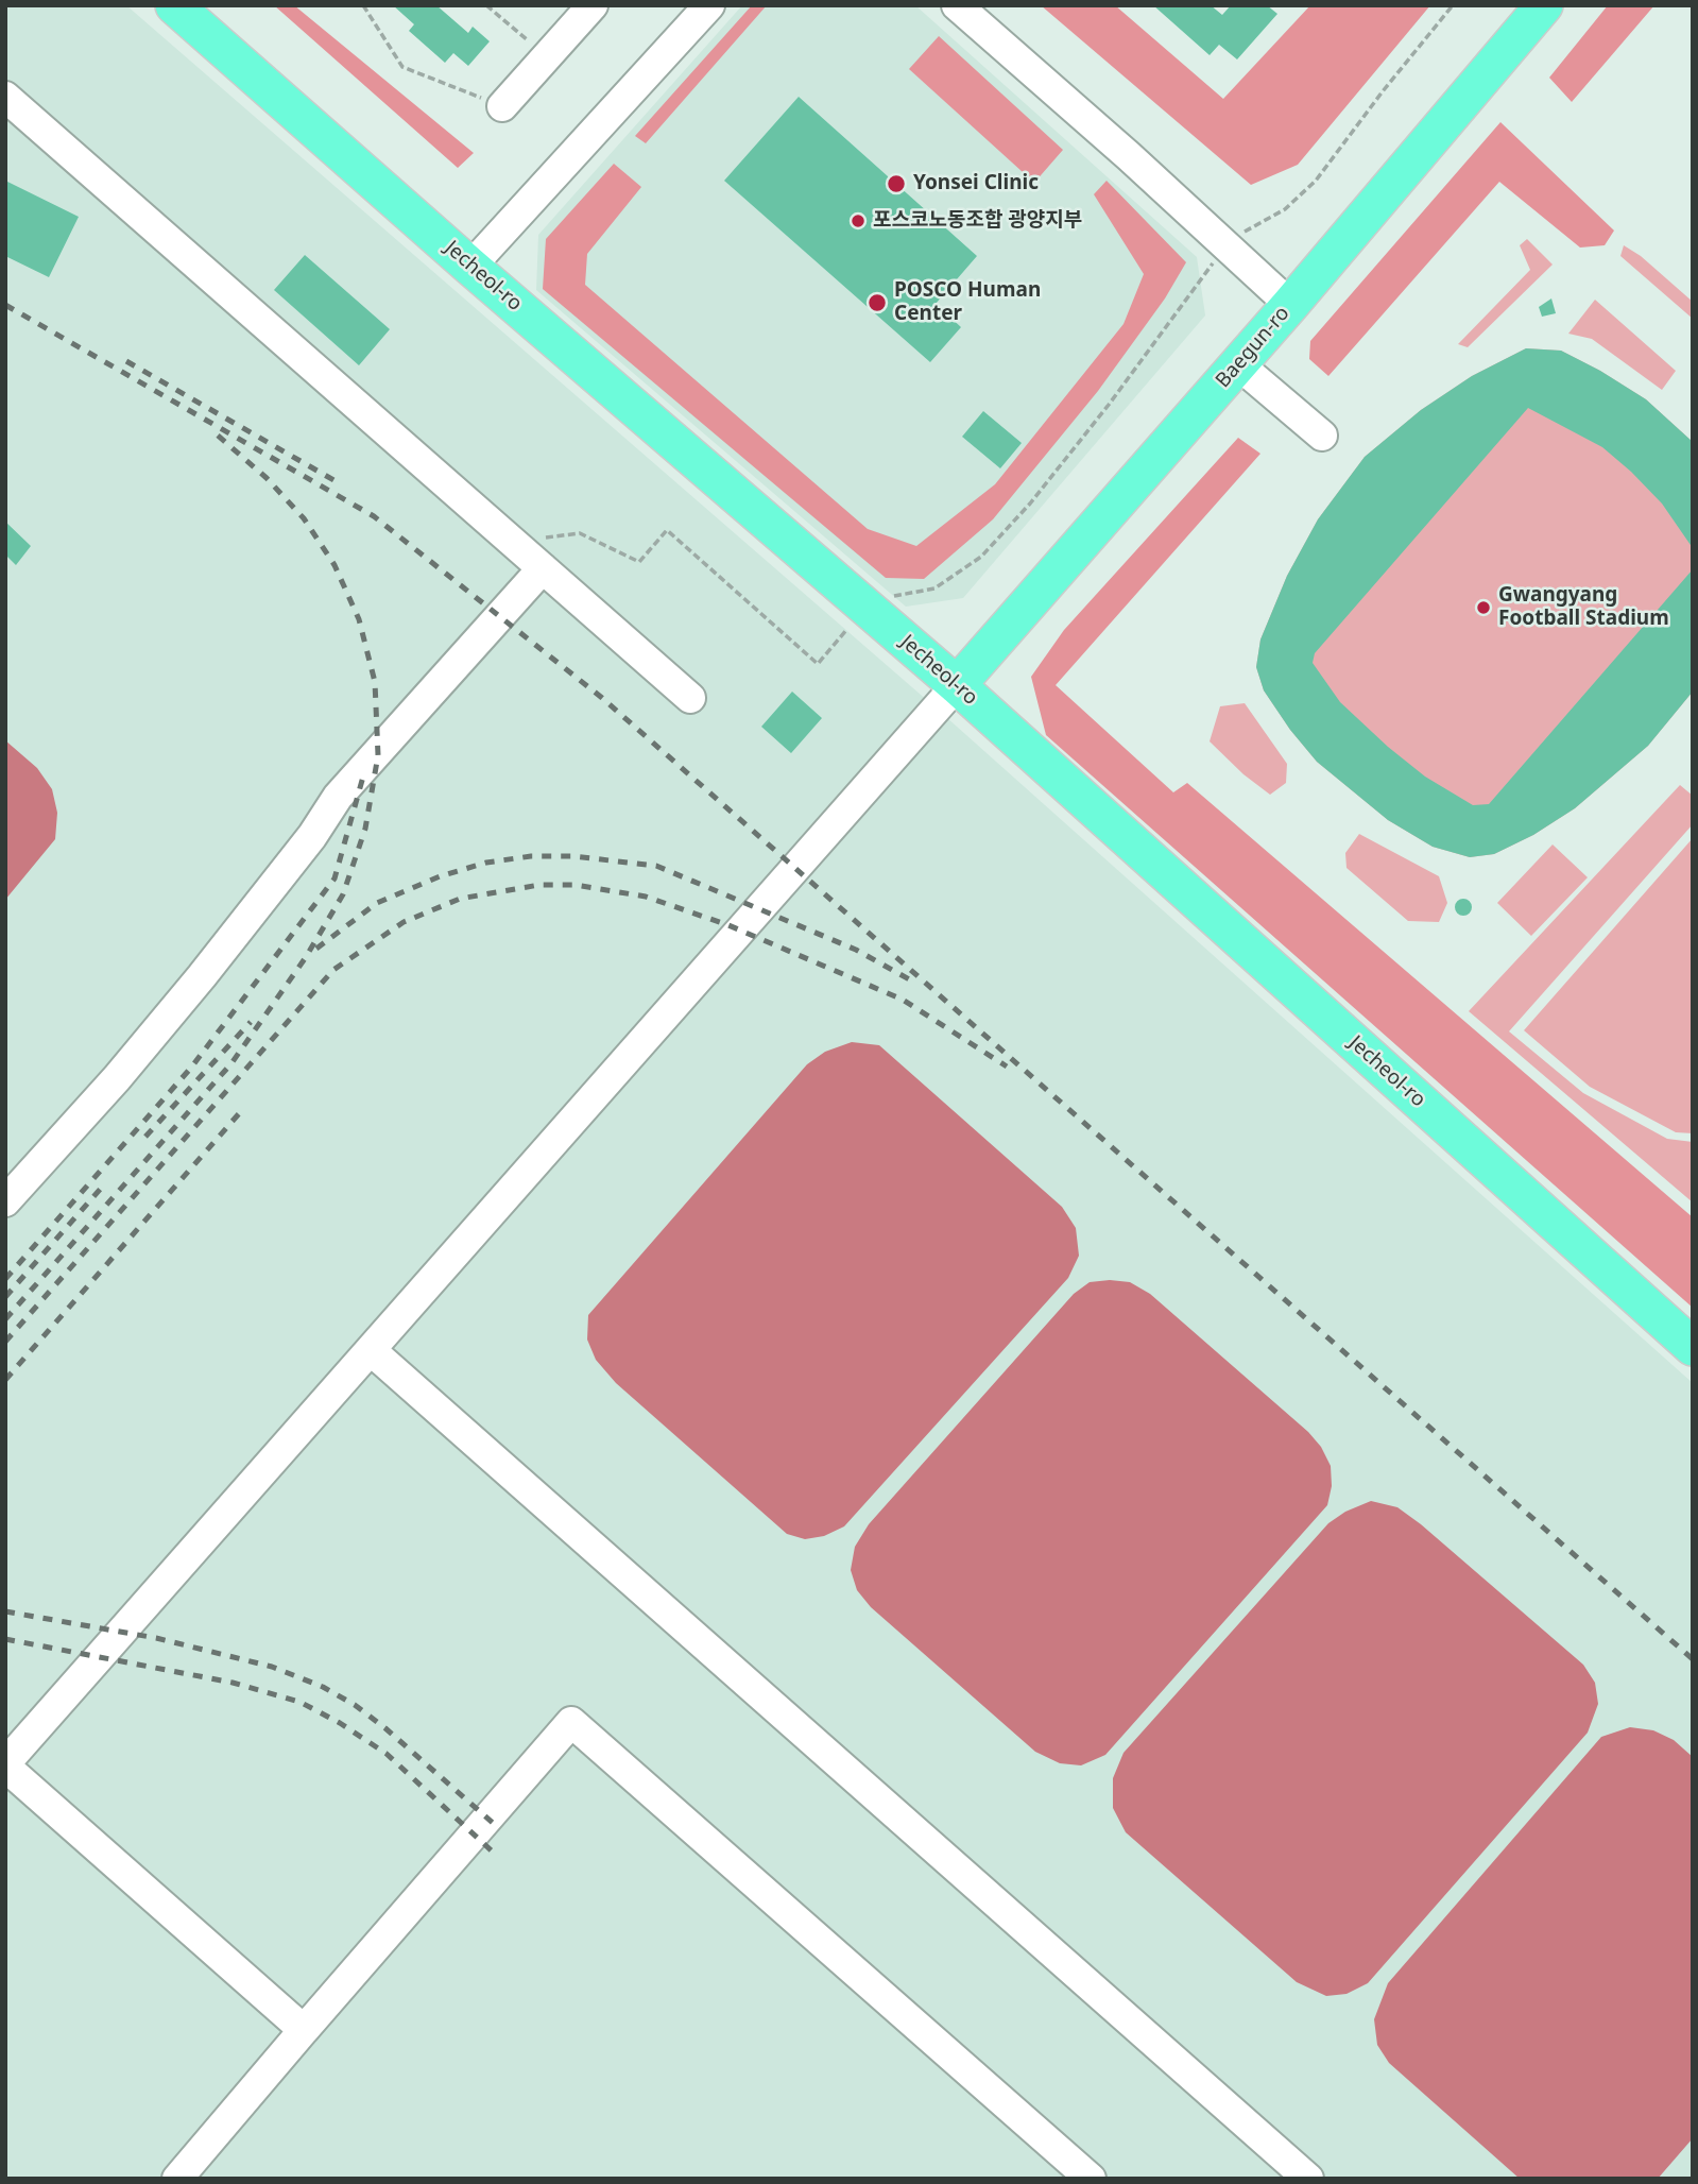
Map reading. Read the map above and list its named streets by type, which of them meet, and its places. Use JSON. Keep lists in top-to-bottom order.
{
  "streets": {
    "main road": ["Jecheol-ro", "Baegun-ro"]
  },
  "crossings": [
    ["Jecheol-ro", "Baegun-ro"]
  ],
  "places": [
    "Yonsei Clinic",
    "포스코노동조합 광양지부",
    "POSCO Human Center",
    "Gwangyang Football Stadium"
  ]
}
